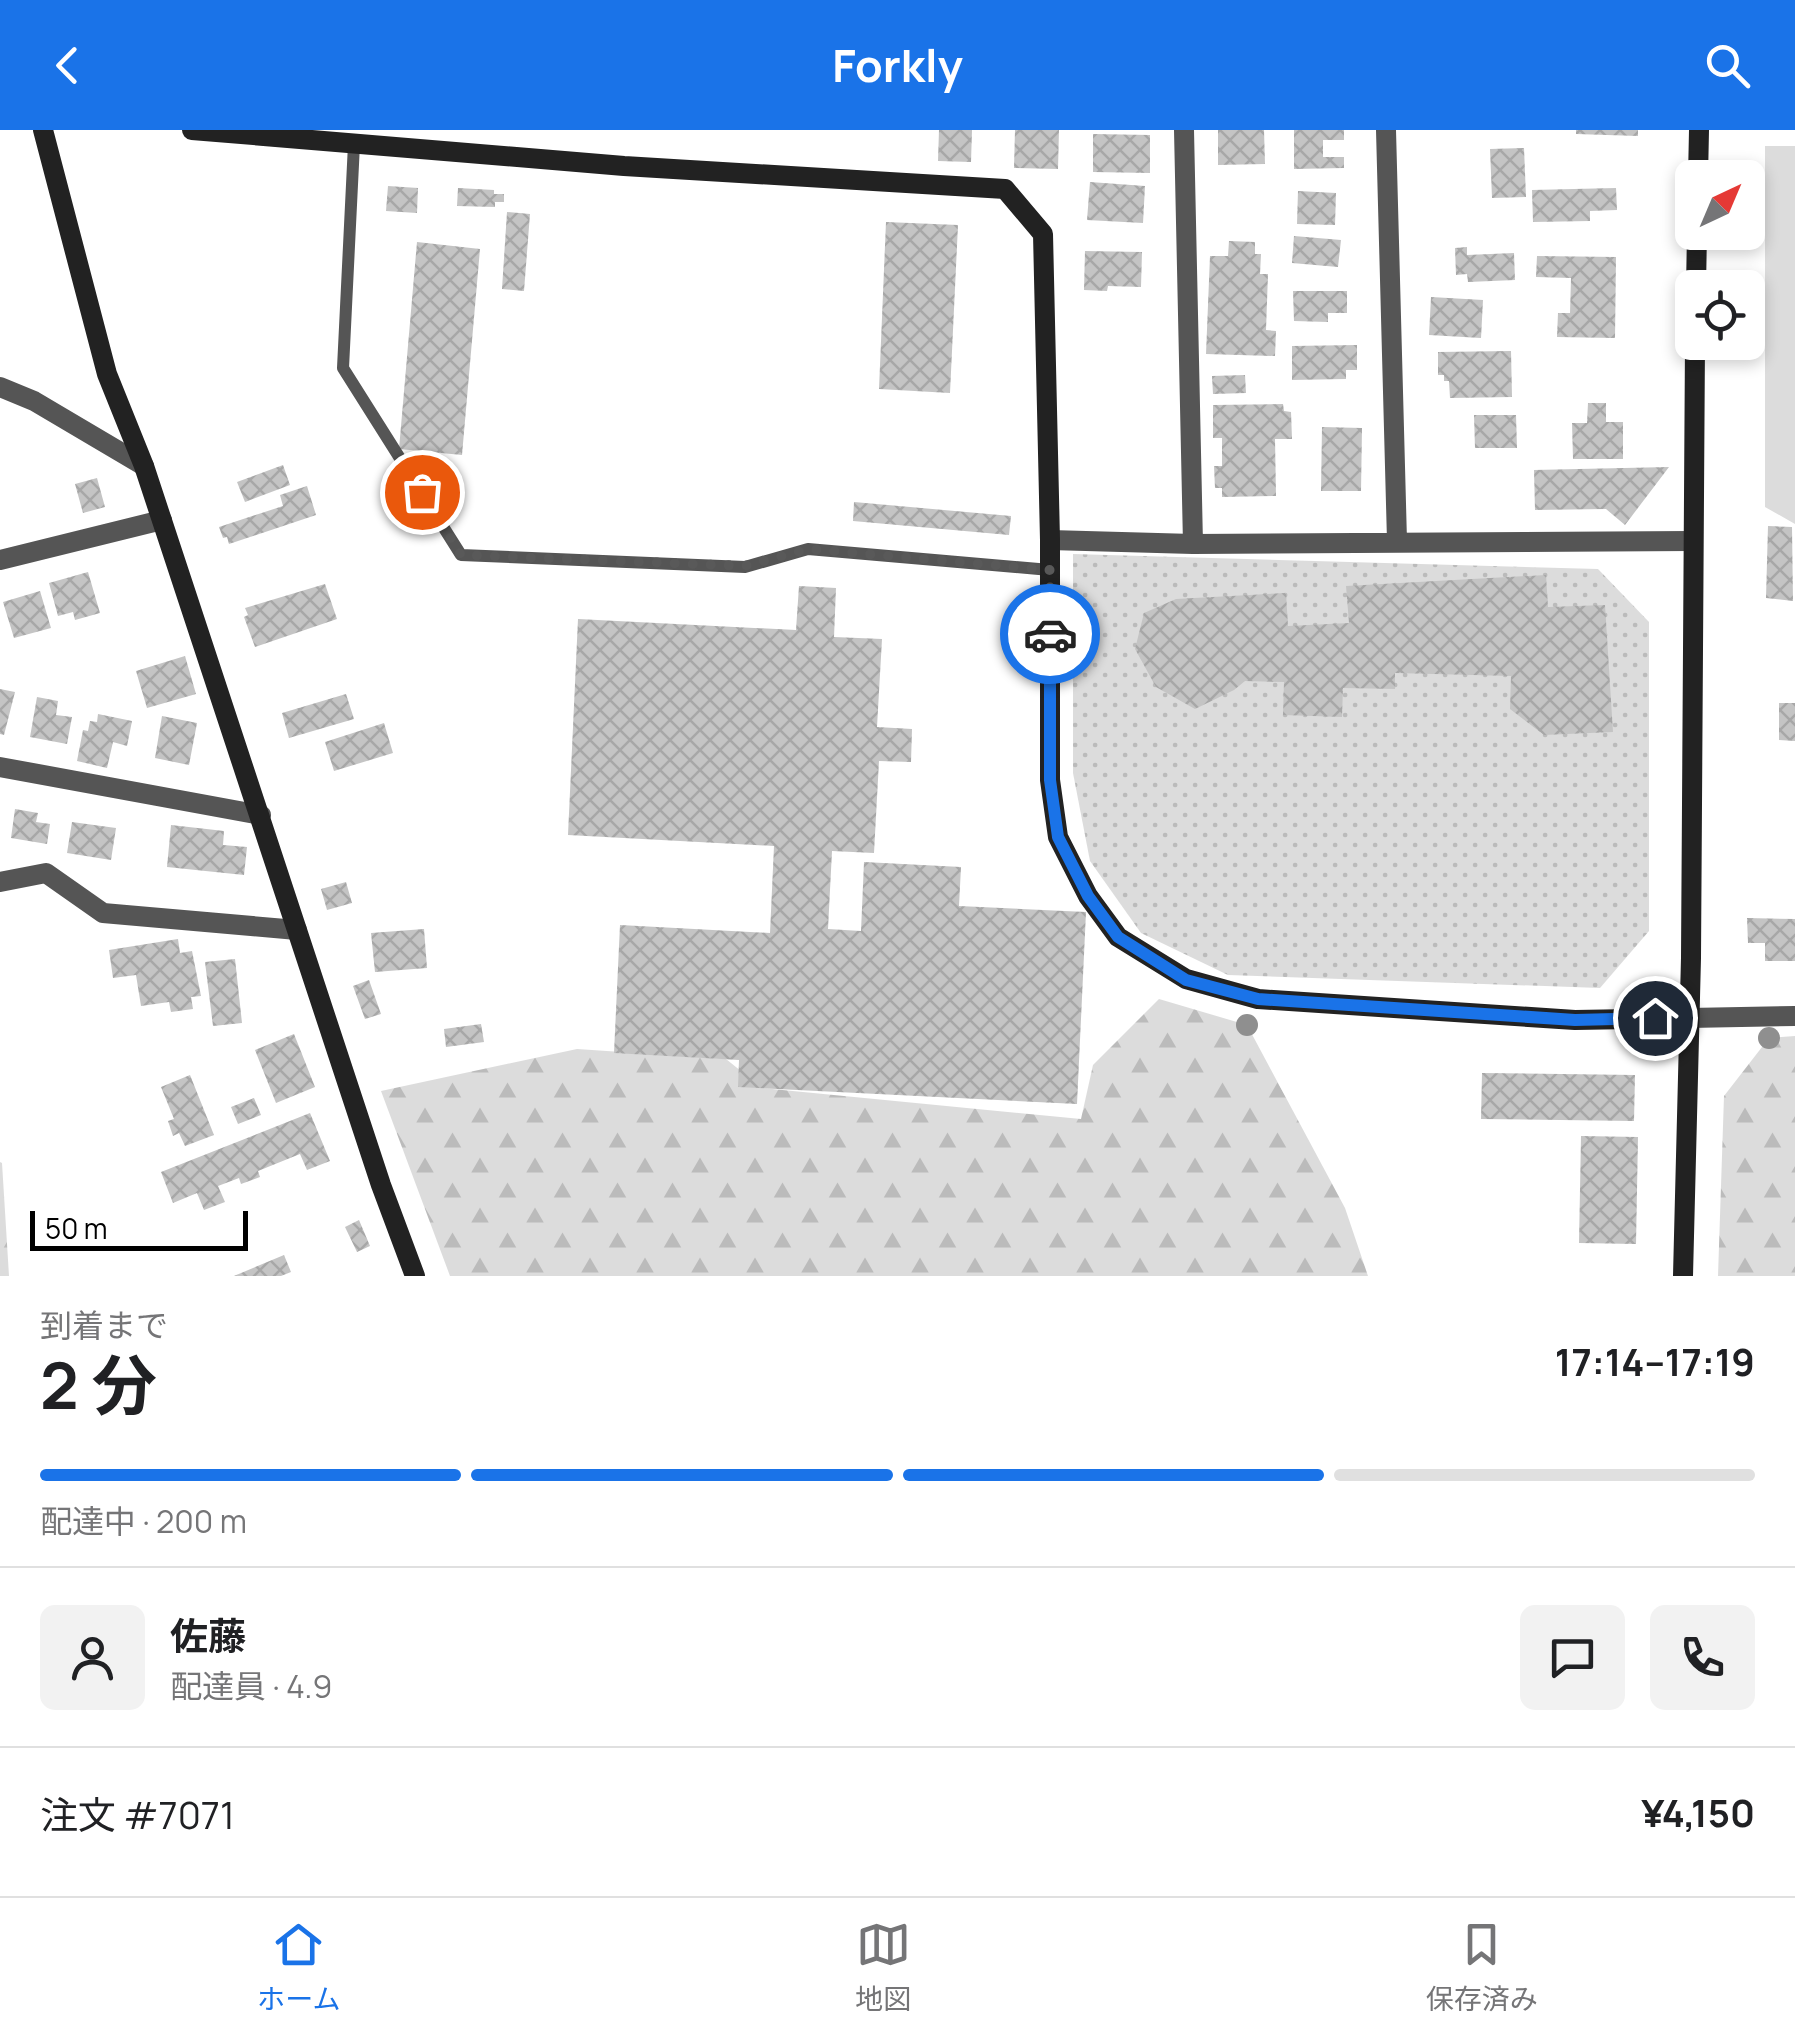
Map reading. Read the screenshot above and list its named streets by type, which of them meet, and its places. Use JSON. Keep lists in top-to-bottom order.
{
  "scale_bar": "50 m",
  "north": "top right",
  "page": {
    "header": "Forkly",
    "scale": "50 m",
    "heading": ["2 分", "到着まで", "17:14–17:19"],
    "panel": [
      "佐藤",
      "配達員 · 4.9",
      "注文 #7071",
      "¥4,150"
    ],
    "bar": "配達中 · 200 m",
    "tabs": ["ホーム", "地図", "保存済み"]
  }
}
